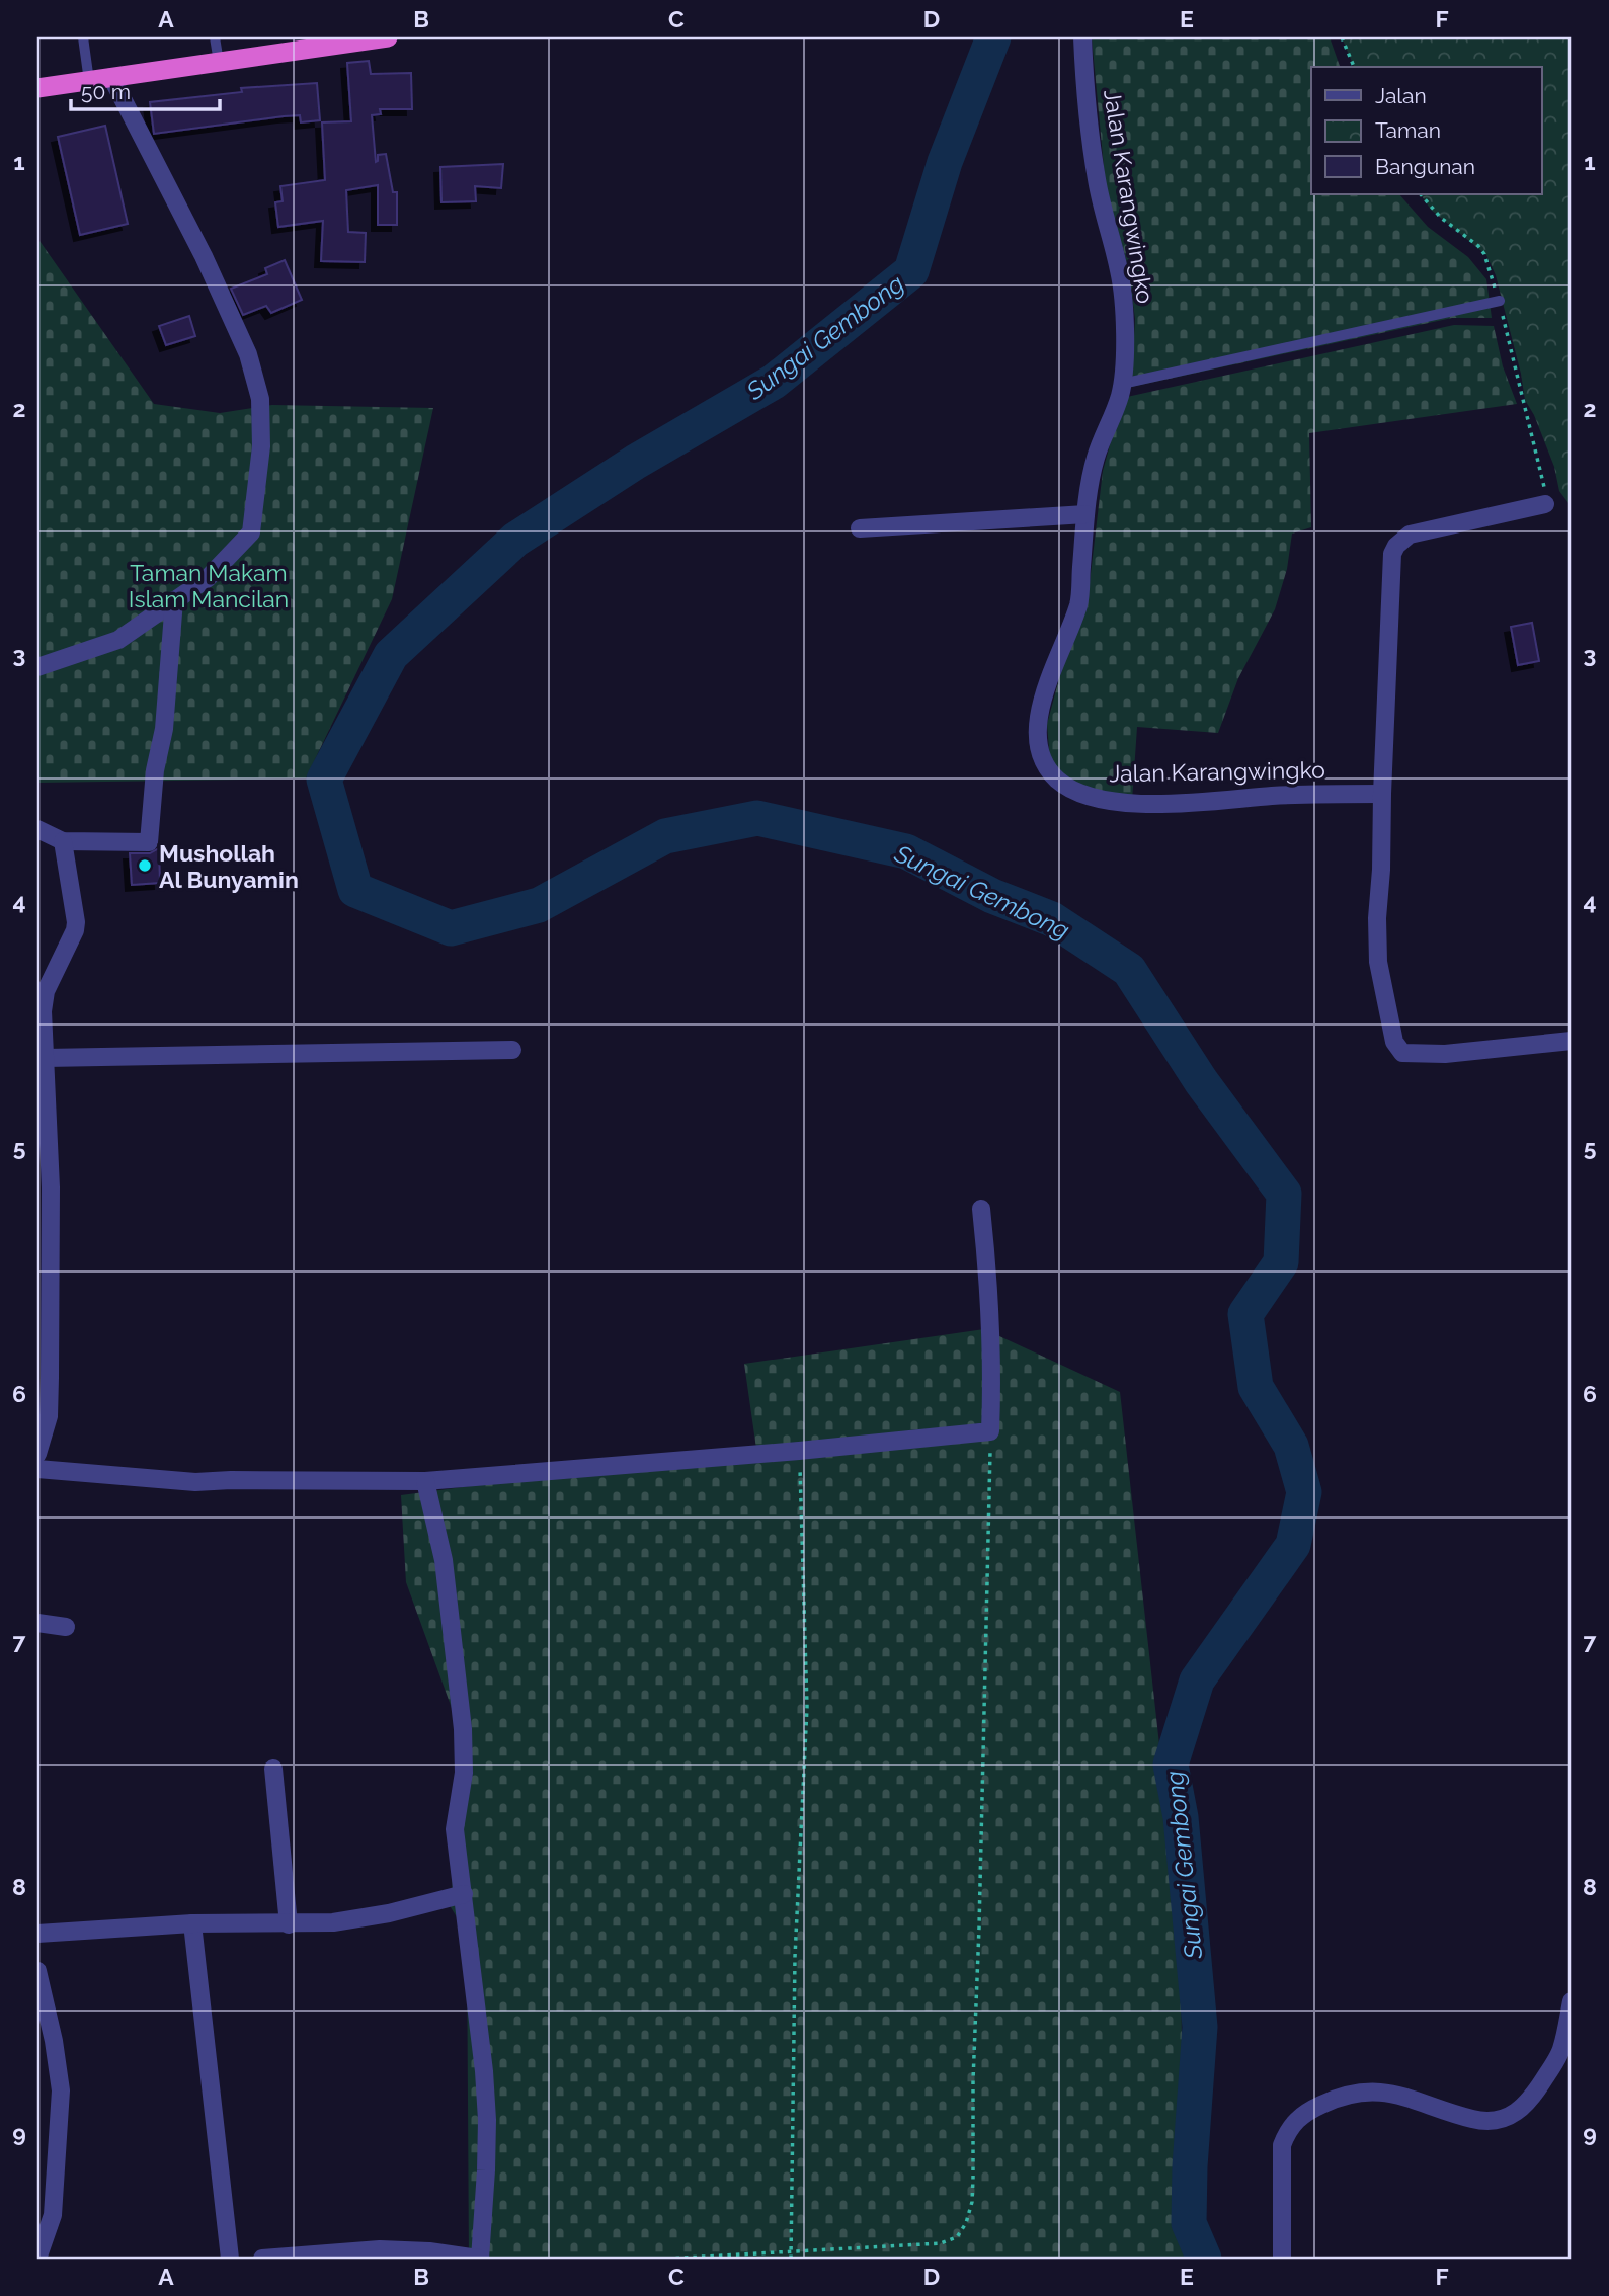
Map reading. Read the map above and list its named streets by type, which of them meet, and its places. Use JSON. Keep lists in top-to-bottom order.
{
  "streets": {
    "street": ["Jalan Karangwingko"]
  },
  "water": ["Sungai Gembong"],
  "parks": ["Taman Makam Islam Mancilan"],
  "places": ["Mushollah Al Bunyamin"],
  "legend": ["Jalan", "Taman", "Bangunan"],
  "scale_bar": "50 m",
  "grid": {
    "columns": [
      "A",
      "B",
      "C",
      "D",
      "E",
      "F"
    ],
    "rows": [
      "1",
      "2",
      "3",
      "4",
      "5",
      "6",
      "7",
      "8",
      "9"
    ]
  }
}
